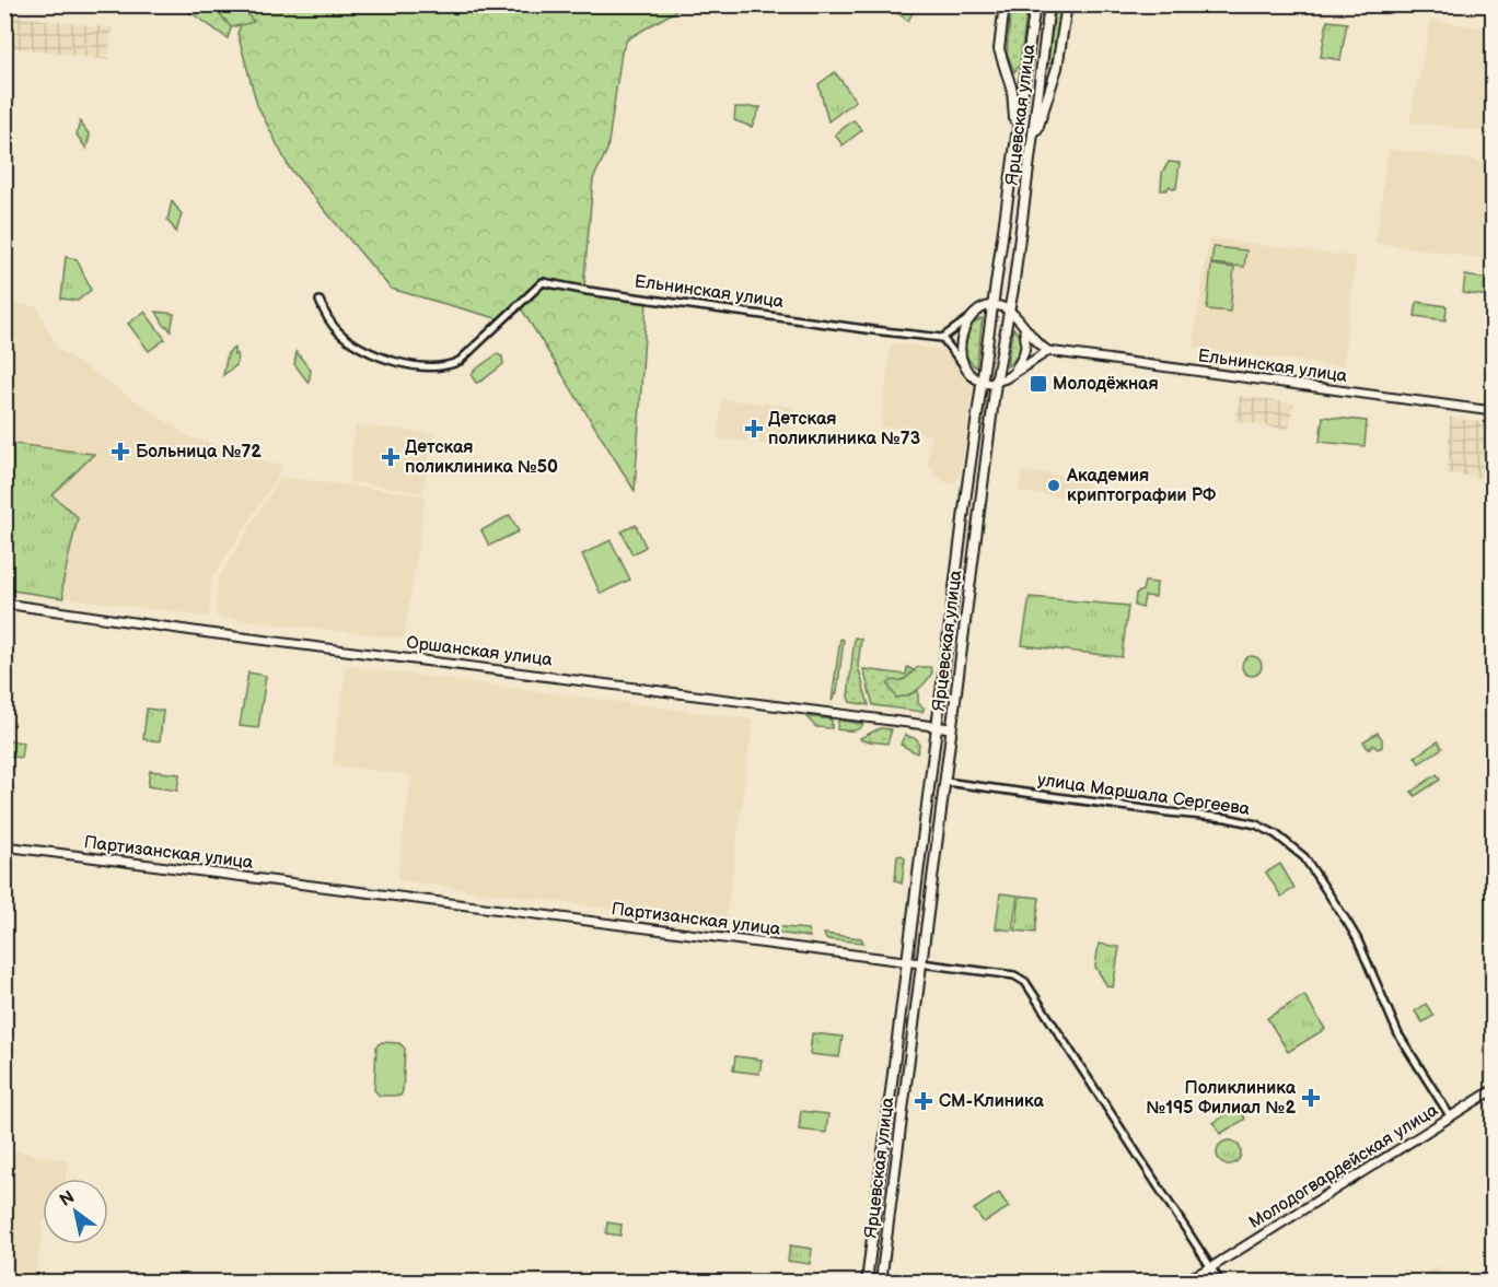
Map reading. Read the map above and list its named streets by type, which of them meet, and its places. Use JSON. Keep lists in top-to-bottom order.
{
  "streets": {
    "main road": ["Ярцевская улица"],
    "street": [
      "Ельнинская улица",
      "Оршанская улица",
      "улица Маршала Сергеева",
      "Партизанская улица",
      "Молодогвардейская улица"
    ]
  },
  "crossings": [
    ["Ярцевская улица", "Оршанская улица"],
    ["Ярцевская улица", "улица Маршала Сергеева"],
    ["Ярцевская улица", "Партизанская улица"],
    ["улица Маршала Сергеева", "Молодогвардейская улица"],
    ["Партизанская улица", "Молодогвардейская улица"]
  ],
  "places": {
    "transit": ["Молодёжная"],
    "health": [
      "Детская поликлиника №73",
      "Больница №72",
      "Детская поликлиника №50",
      "Поликлиника №195 Филиал №2",
      "СМ-Клиника"
    ],
    "other": ["Академия криптографии РФ"]
  },
  "north": "top left"
}
